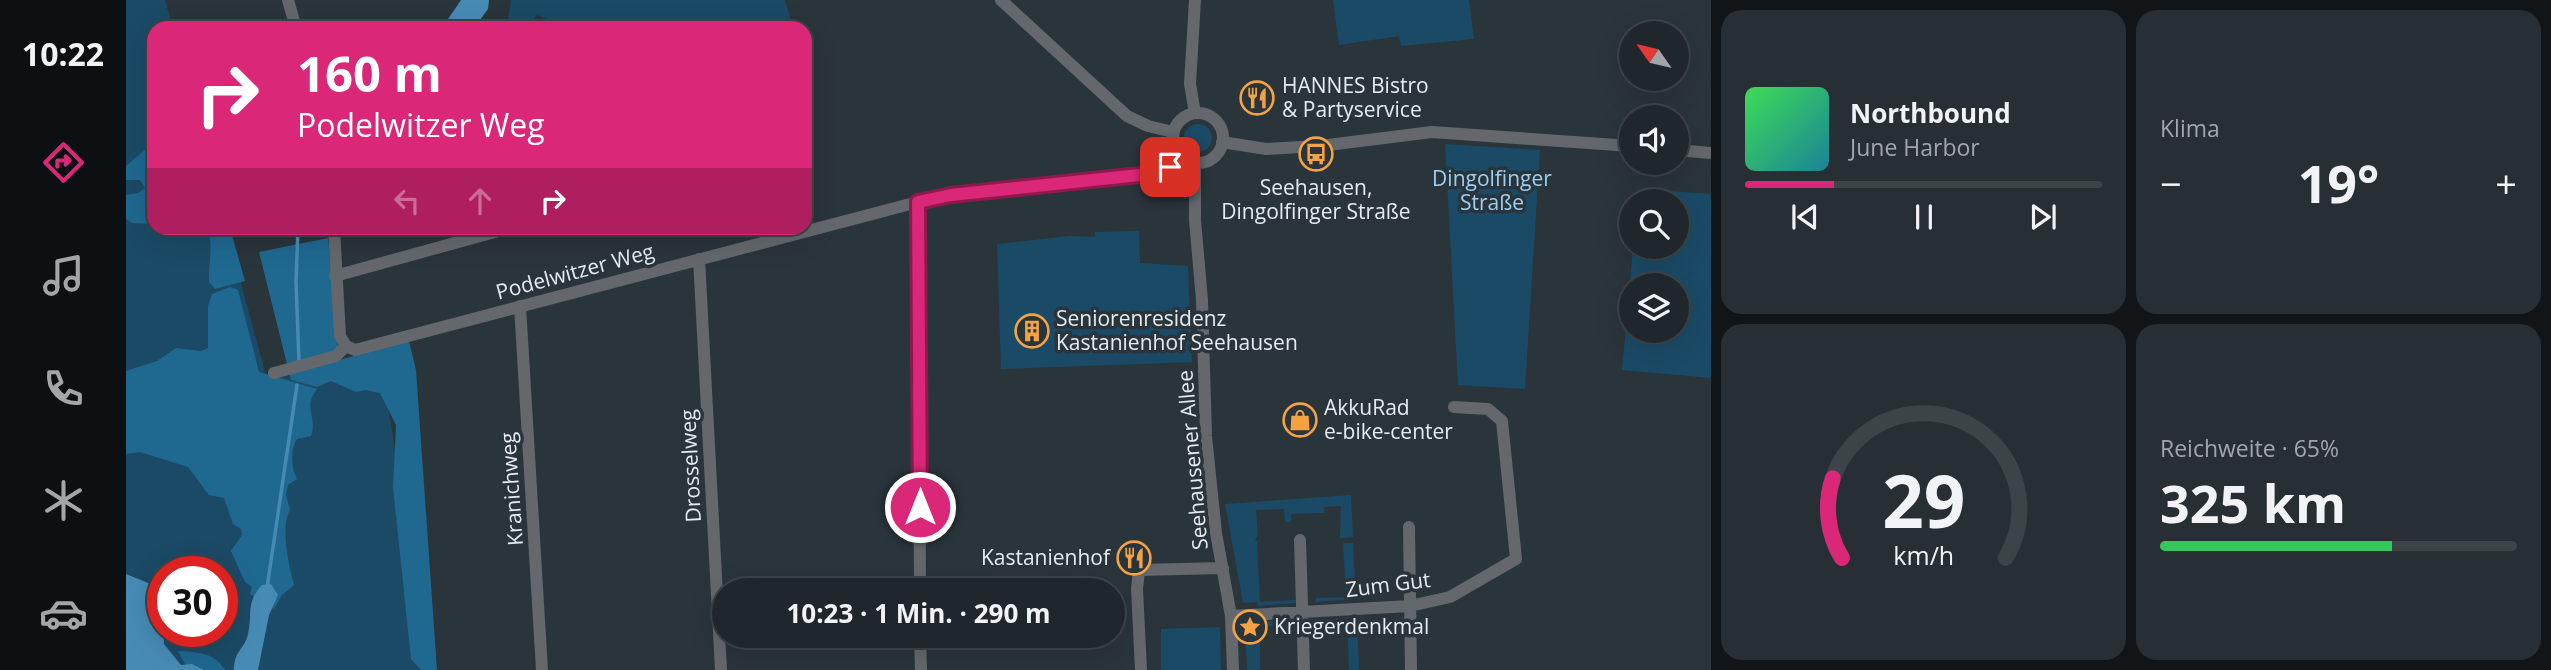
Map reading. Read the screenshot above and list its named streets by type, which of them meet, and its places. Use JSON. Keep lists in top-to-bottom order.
{
  "streets": {
    "street": [
      "Podelwitzer Weg",
      "Seehausener Allee",
      "Drosselweg",
      "Kranichweg",
      "Zum Gut"
    ]
  },
  "crossings": [
    ["Podelwitzer Weg", "Seehausener Allee"],
    ["Podelwitzer Weg", "Drosselweg"],
    ["Podelwitzer Weg", "Kranichweg"],
    ["Seehausener Allee", "Zum Gut"]
  ],
  "parks": ["Dingolfinger Straße"],
  "places": {
    "restaurant": ["HANNES Bistro & Partyservice", "Kastanienhof"],
    "bus stop": ["Seehausen, Dingolfinger Straße"],
    "building": ["Seniorenresidenz Kastanienhof Seehausen"],
    "shop": ["AkkuRad e-bike-center"],
    "place": ["Kriegerdenkmal"]
  },
  "north": "top left",
  "page": {
    "tabs": "10:22",
    "tile": [
      "Klima",
      ["Reichweite · 65%", "325 km"]
    ],
    "turn": ["160 m", "Podelwitzer Weg"],
    "song": ["Northbound", "June Harbor"],
    "heat": ["−", "19°", "+"],
    "limit": "30",
    "trip": "10:23 · 1 Min. · 290 m",
    "gauge": ["29", "km/h"]
  }
}
